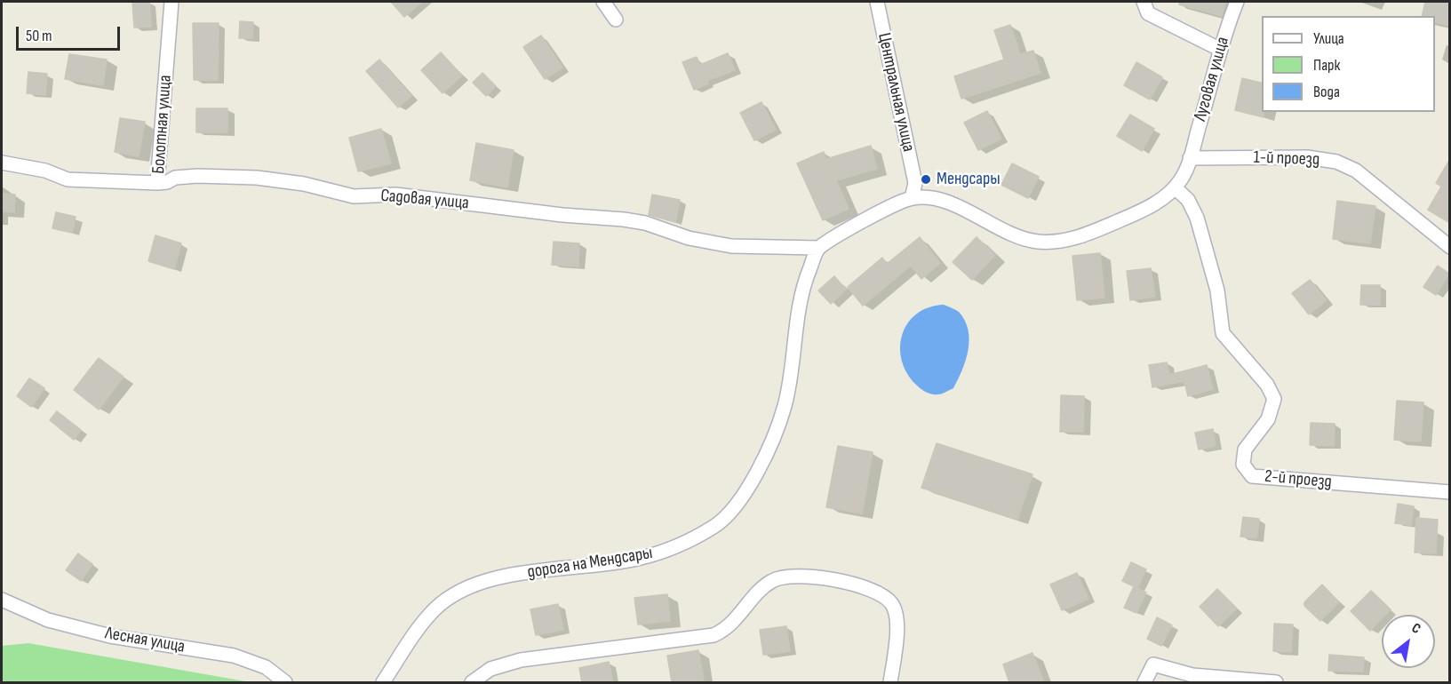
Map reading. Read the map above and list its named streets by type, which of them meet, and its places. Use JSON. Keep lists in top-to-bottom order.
{
  "streets": {
    "street": [
      "Луговая улица",
      "Центральная улица",
      "Болотная улица",
      "1-й проезд",
      "Садовая улица",
      "2-й проезд",
      "дорога на Мендсары",
      "Лесная улица"
    ]
  },
  "crossings": [
    ["Луговая улица", "1-й проезд"],
    ["Луговая улица", "2-й проезд"],
    ["Болотная улица", "Садовая улица"],
    ["Садовая улица", "дорога на Мендсары"]
  ],
  "places": ["Мендсары"],
  "legend": ["Улица", "Парк", "Вода"],
  "scale_bar": "50 m",
  "north": "top right"
}
